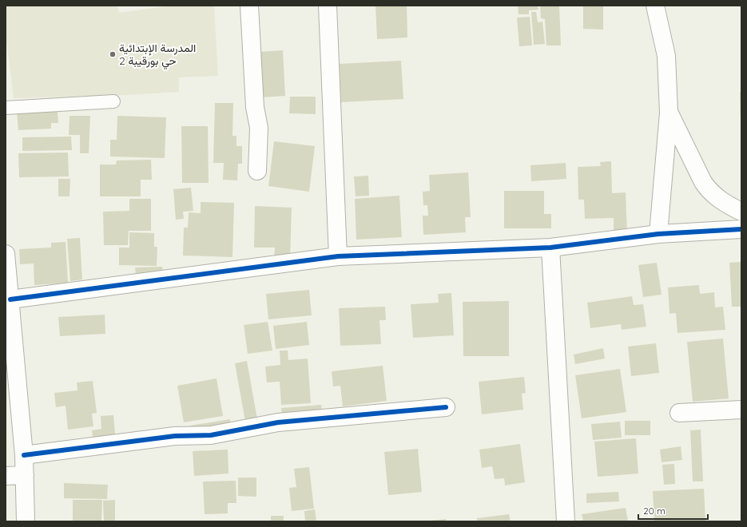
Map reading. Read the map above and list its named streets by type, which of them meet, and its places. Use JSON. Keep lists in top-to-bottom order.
{
  "places": ["المدرسة الإبتدائية حي بورقيبة 2"],
  "scale_bar": "20 m"
}
